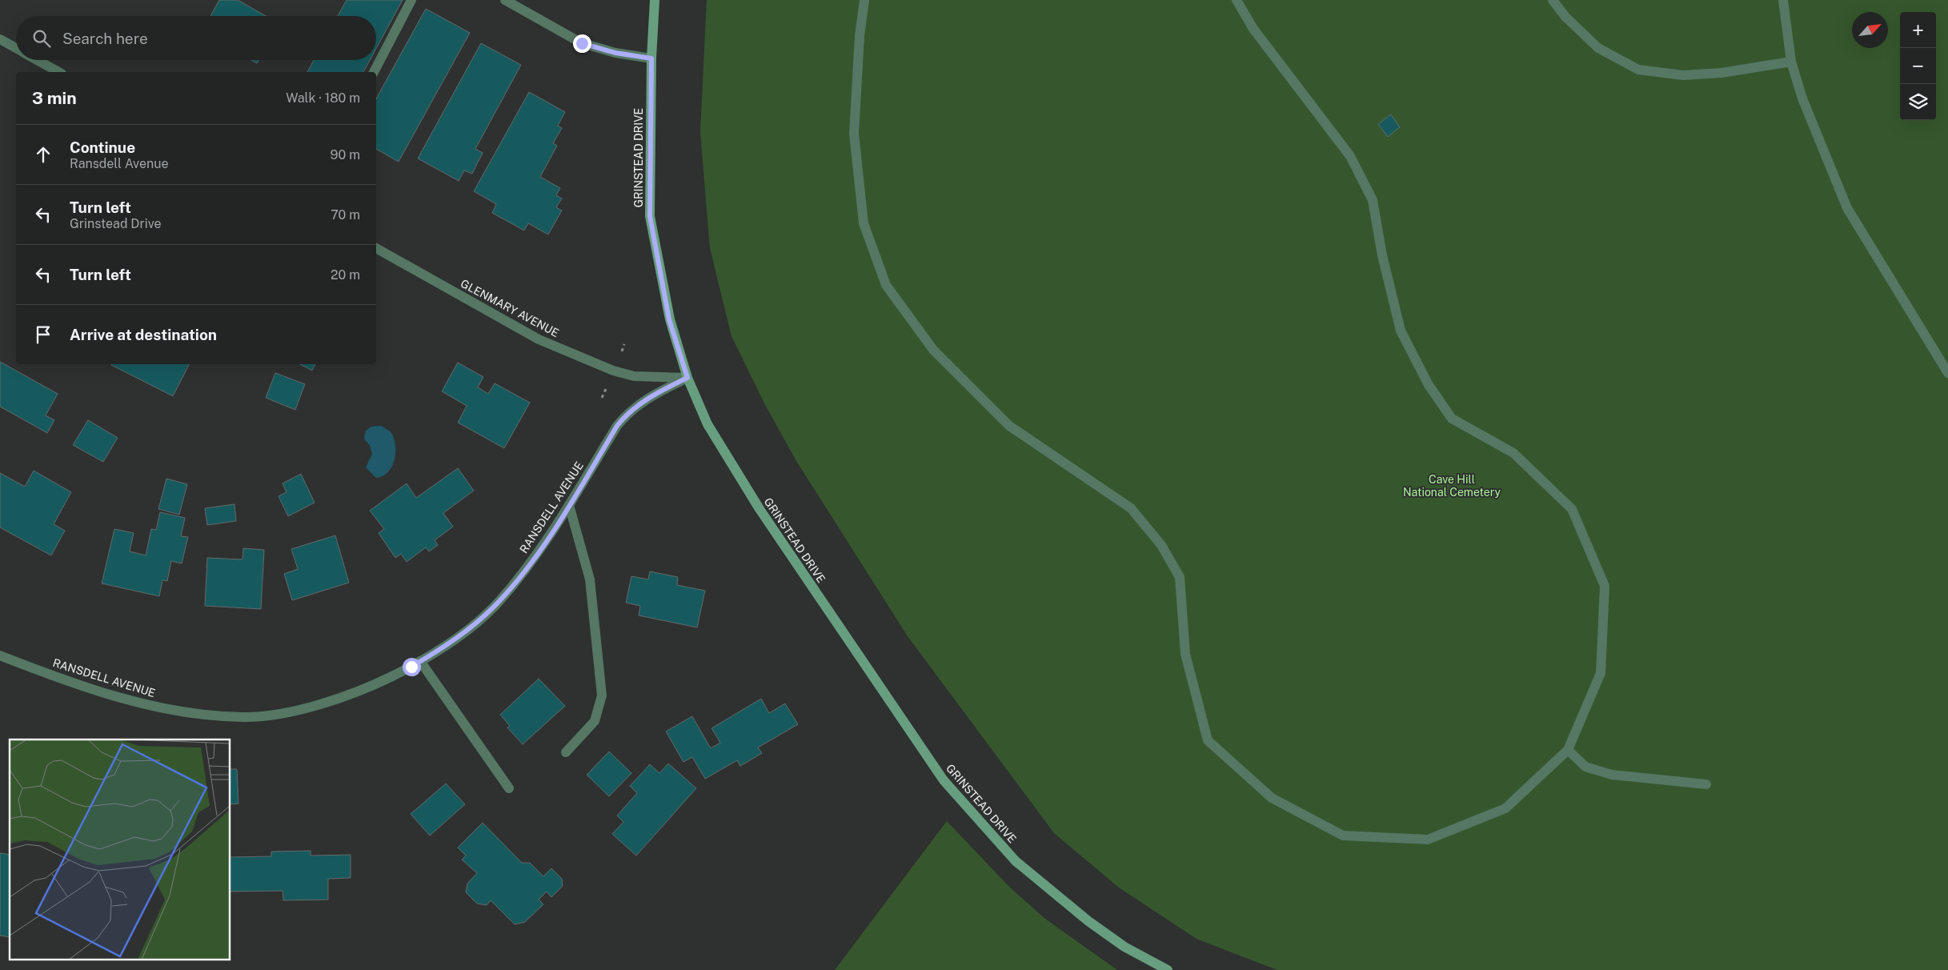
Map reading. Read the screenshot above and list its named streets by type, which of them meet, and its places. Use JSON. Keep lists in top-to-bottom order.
{
  "streets": {
    "main road": ["GRINSTEAD DRIVE"],
    "street": ["GLENMARY AVENUE", "RANSDELL AVENUE"]
  },
  "crossings": [
    ["GRINSTEAD DRIVE", "GLENMARY AVENUE"],
    ["GRINSTEAD DRIVE", "RANSDELL AVENUE"],
    ["GLENMARY AVENUE", "RANSDELL AVENUE"]
  ],
  "parks": ["Cave Hill National Cemetery"],
  "north": "top right",
  "page": {
    "map_buttons": ["+", "−"],
    "search": "Search here",
    "heading": ["3 min", "Walk · 180 m"],
    "list": [
      ["Continue", "Ransdell Avenue", "90 m"],
      ["Turn left", "Grinstead Drive", "70 m"],
      ["Turn left", "20 m"],
      "Arrive at destination"
    ]
  }
}
